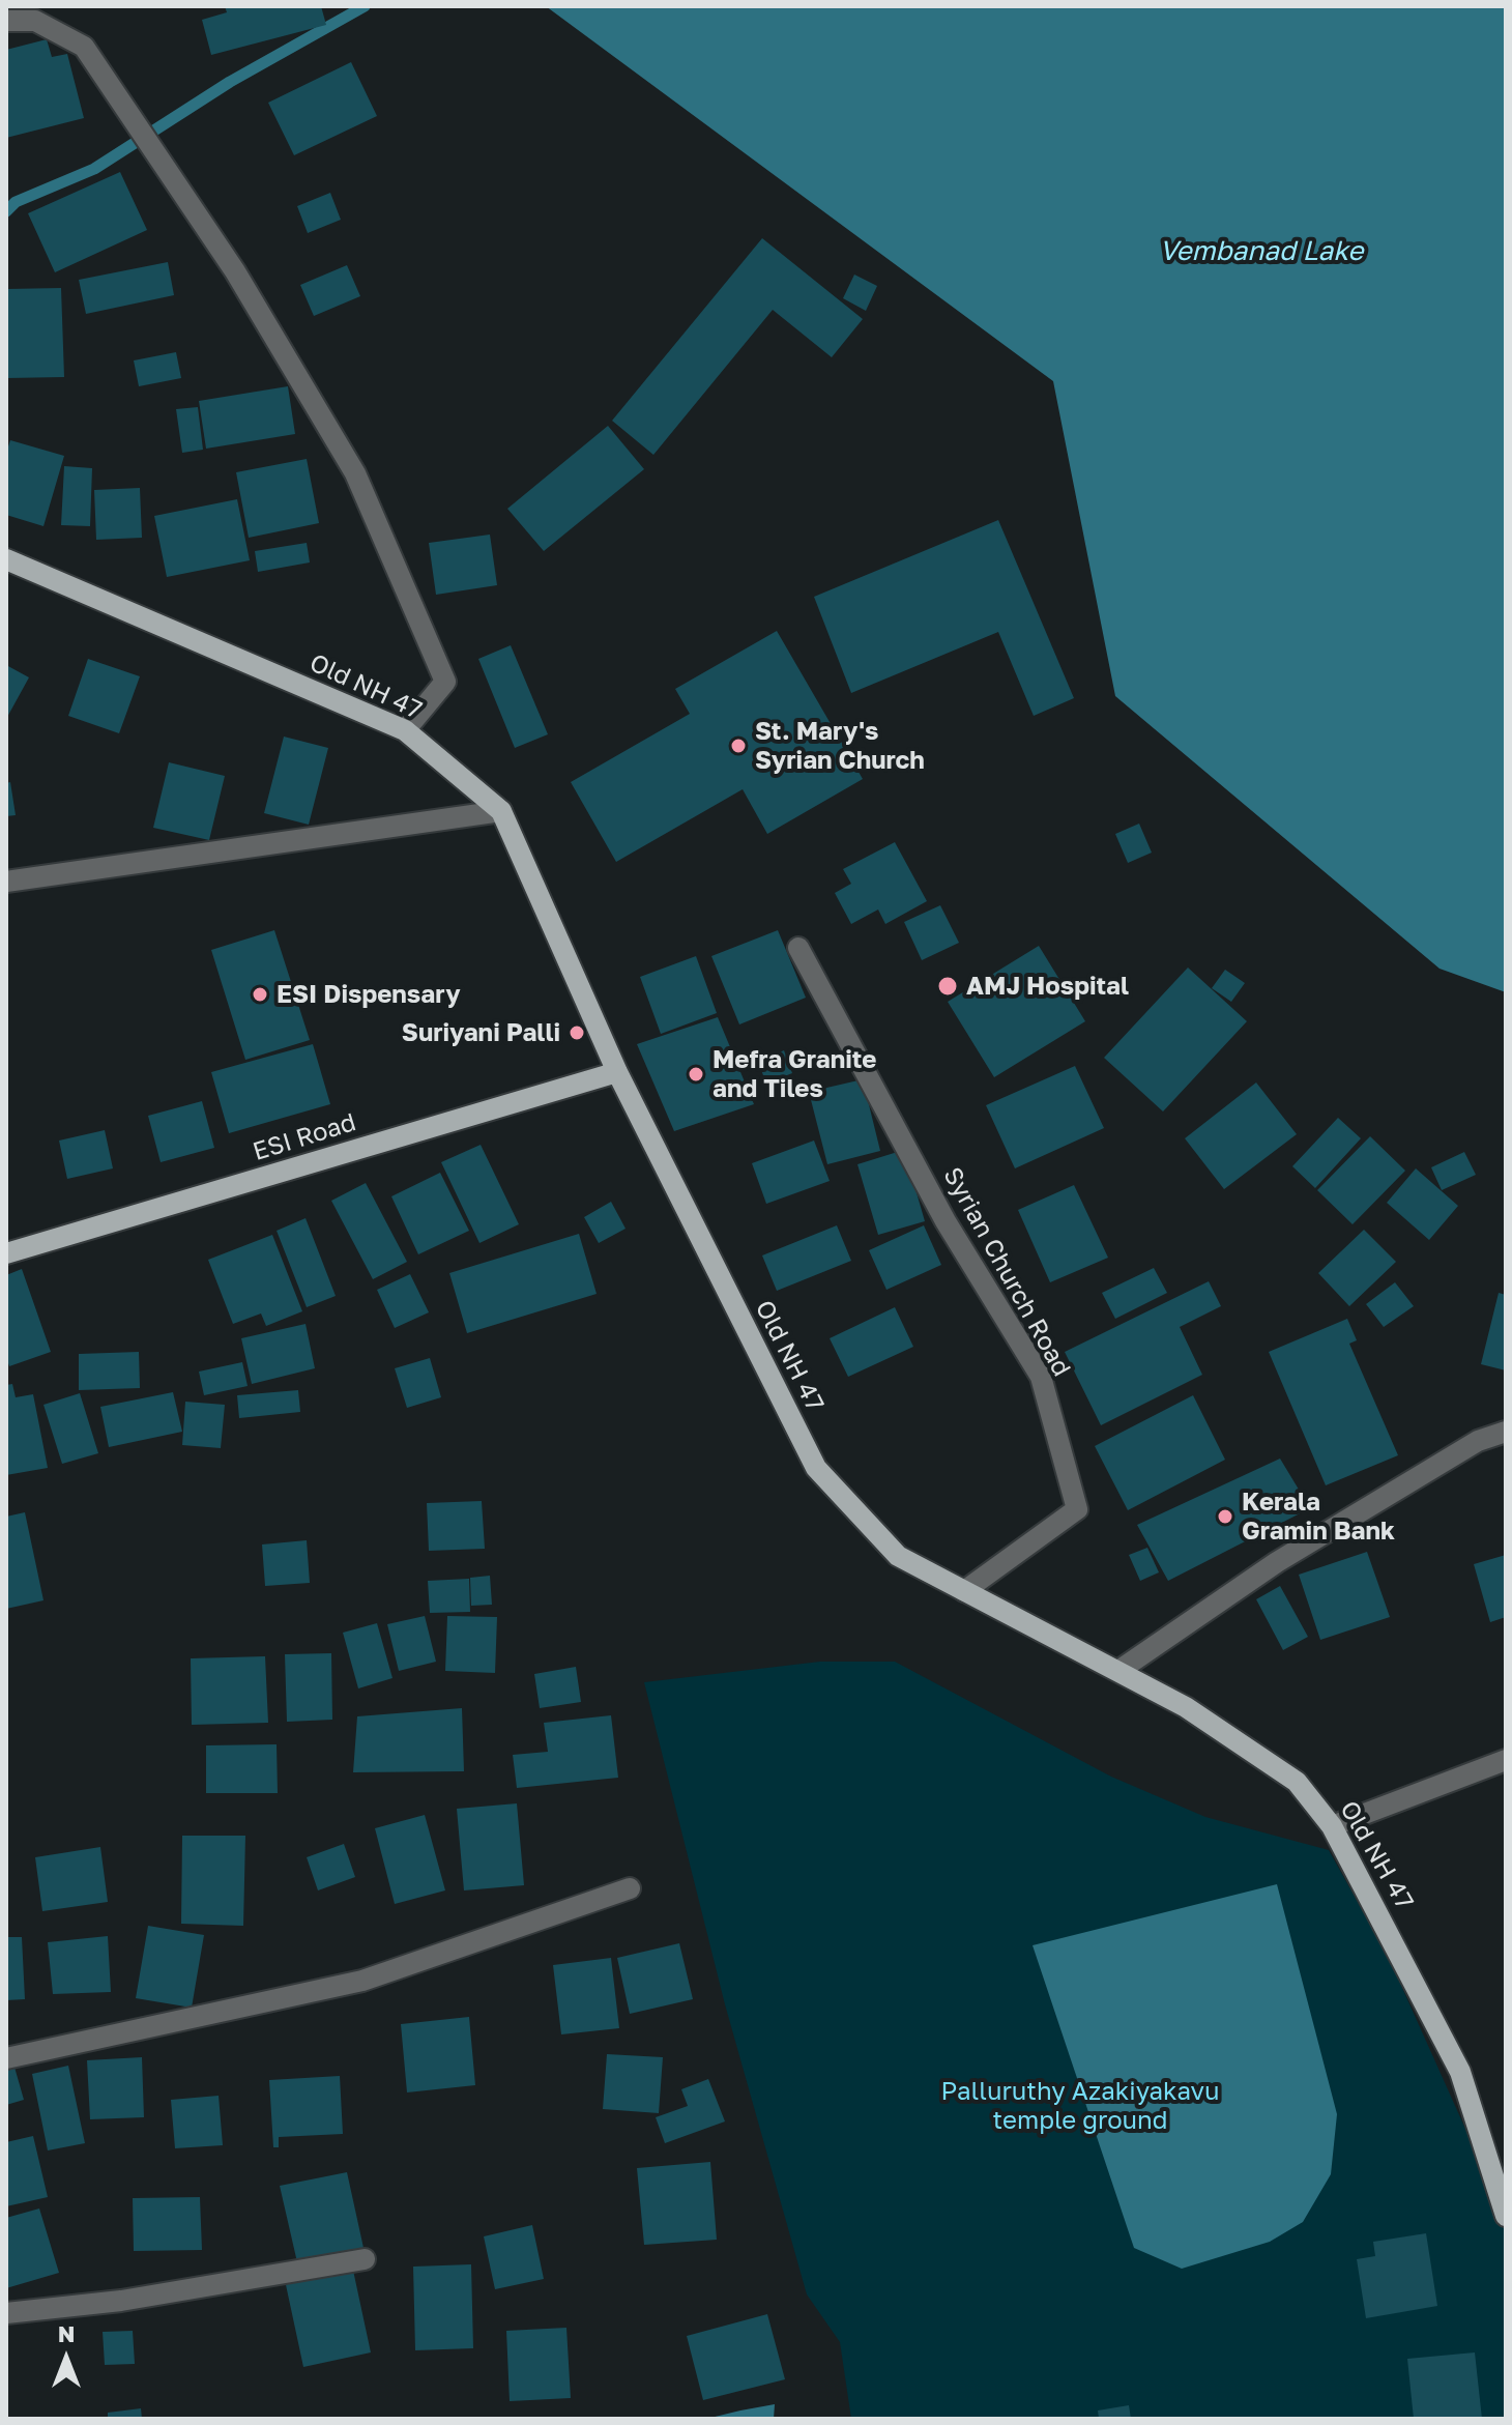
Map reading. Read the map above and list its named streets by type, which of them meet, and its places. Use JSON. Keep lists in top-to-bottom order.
{
  "streets": {
    "main road": ["Old NH 47", "ESI Road"],
    "street": ["Syrian Church Road"]
  },
  "crossings": [
    ["Old NH 47", "ESI Road"],
    ["Old NH 47", "Syrian Church Road"]
  ],
  "water": ["Vembanad Lake"],
  "parks": ["Palluruthy Azakiyakavu temple ground"],
  "places": [
    "St. Mary's Syrian Church",
    "AMJ Hospital",
    "ESI Dispensary",
    "Suriyani Palli",
    "Mefra Granite and Tiles",
    "Kerala Gramin Bank"
  ],
  "north": "top"
}
